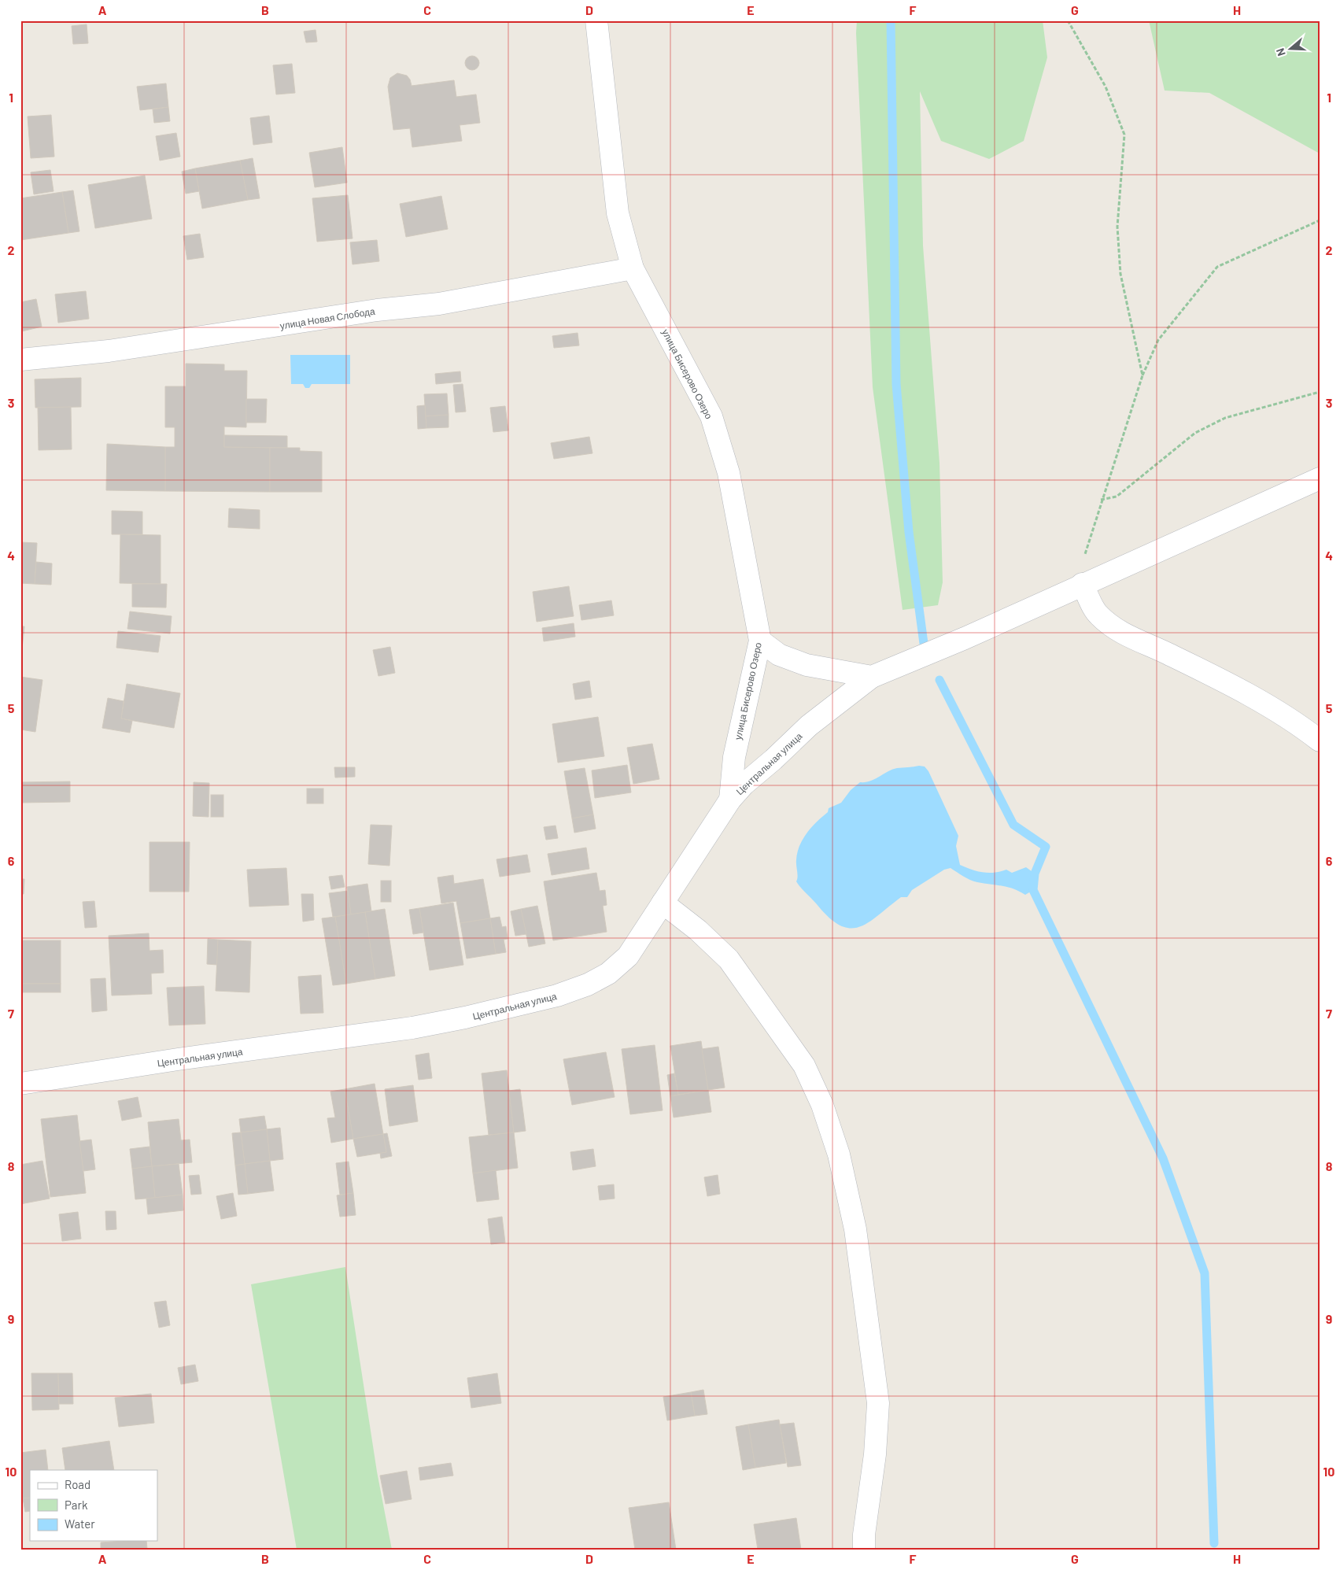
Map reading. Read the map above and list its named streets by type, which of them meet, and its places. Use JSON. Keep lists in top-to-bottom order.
{
  "streets": {
    "street": ["улица Новая Слобода", "улица Бисерово Озеро", "Центральная улица"]
  },
  "crossings": [
    ["улица Новая Слобода", "улица Бисерово Озеро"],
    ["улица Бисерово Озеро", "Центральная улица"]
  ],
  "legend": ["Road", "Park", "Water"],
  "north": "left",
  "grid": {
    "columns": [
      "A",
      "B",
      "C",
      "D",
      "E",
      "F",
      "G",
      "H"
    ],
    "rows": [
      "1",
      "2",
      "3",
      "4",
      "5",
      "6",
      "7",
      "8",
      "9",
      "10"
    ]
  }
}
